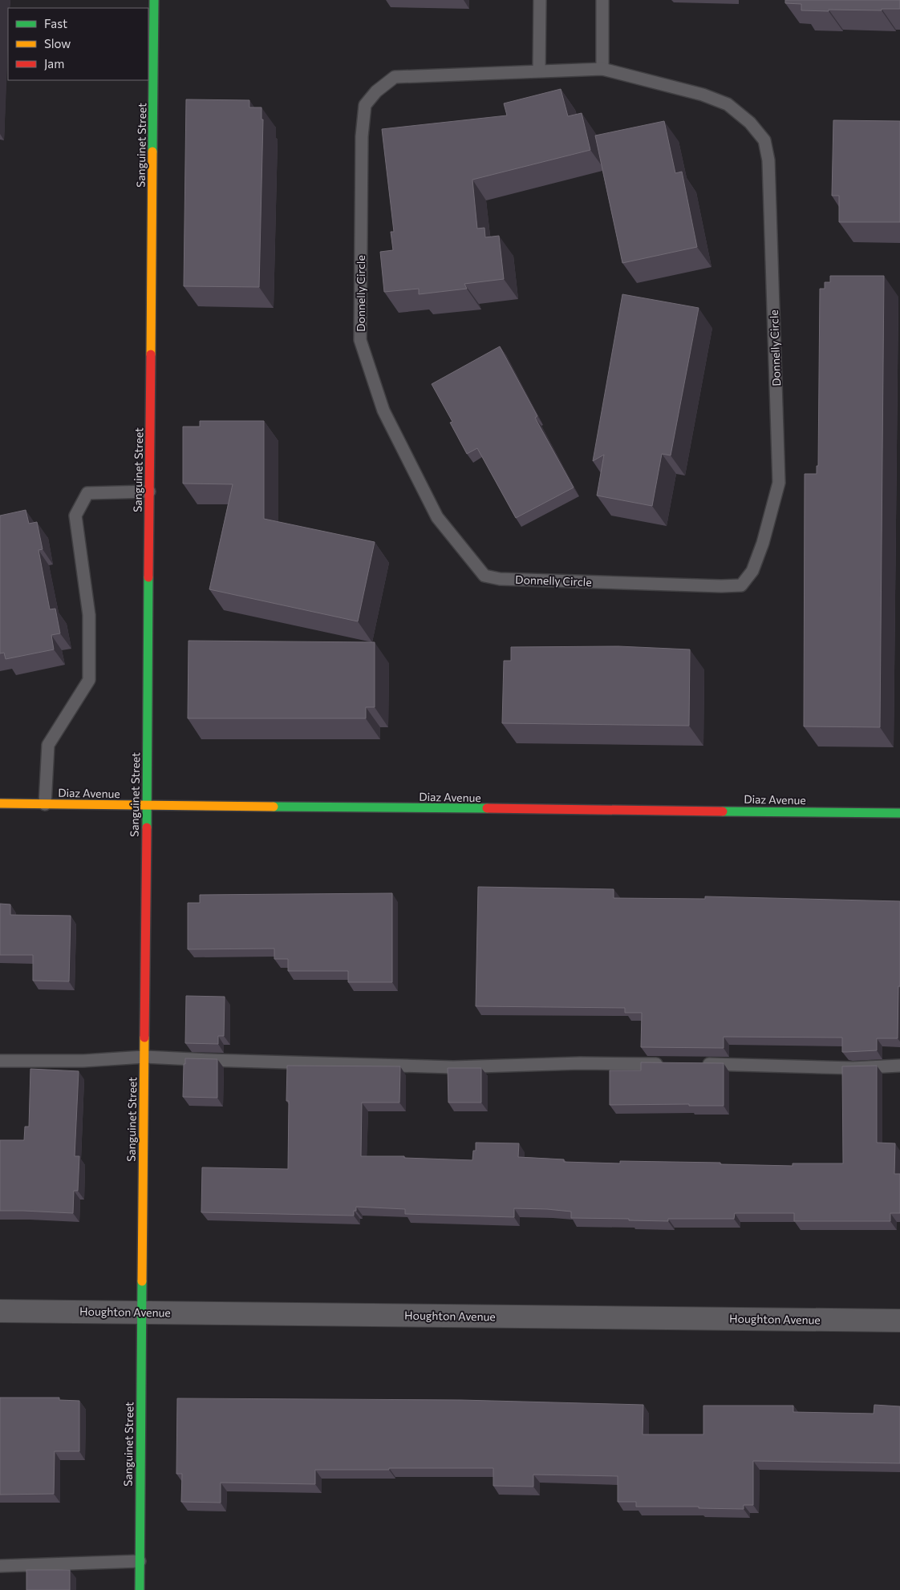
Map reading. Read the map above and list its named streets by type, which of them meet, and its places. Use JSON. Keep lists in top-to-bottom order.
{
  "streets": {
    "street": ["Sanguinet Street", "Diaz Avenue", "Houghton Avenue"],
    "lane": ["Donnelly Circle"]
  },
  "crossings": [
    ["Sanguinet Street", "Diaz Avenue"],
    ["Sanguinet Street", "Houghton Avenue"]
  ],
  "legend": ["Fast", "Slow", "Jam"]
}
